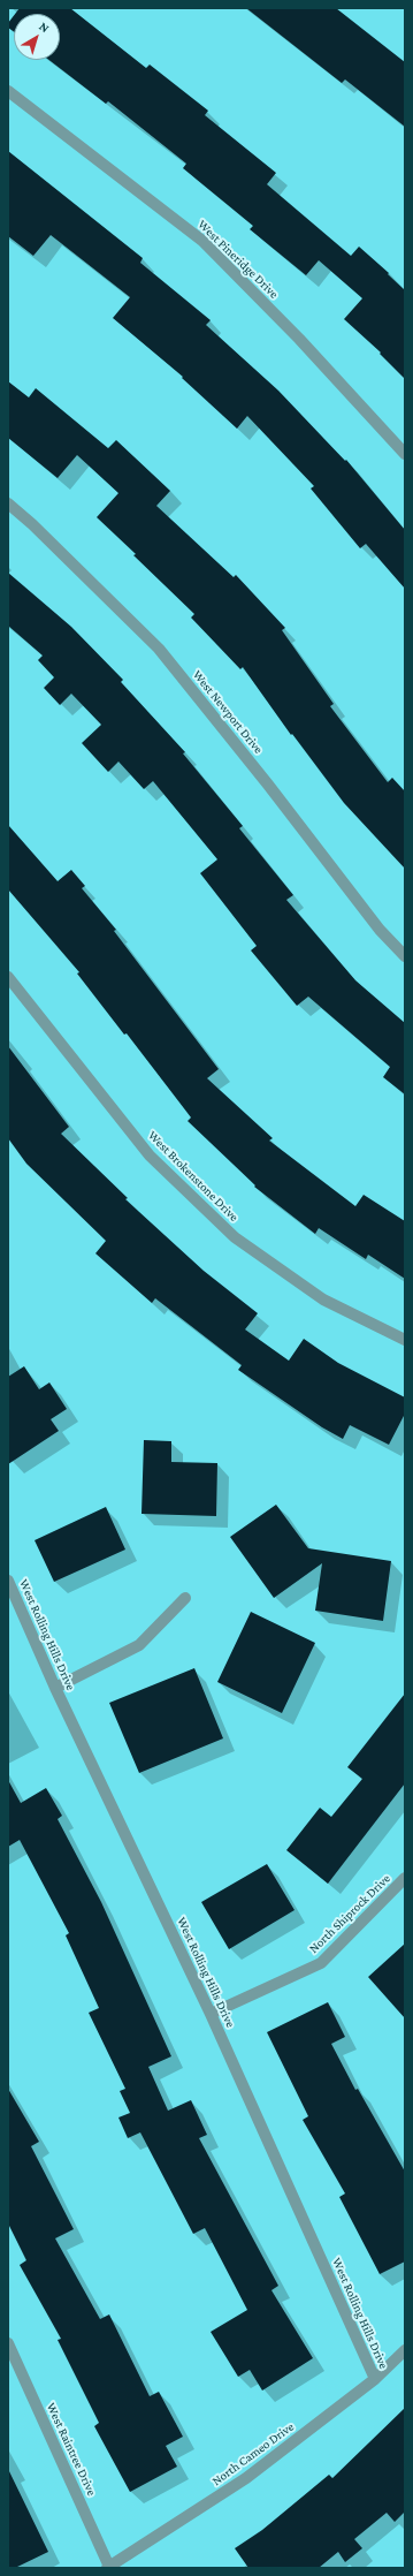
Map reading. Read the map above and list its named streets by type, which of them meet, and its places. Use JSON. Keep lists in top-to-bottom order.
{
  "streets": {
    "street": [
      "West Pineridge Drive",
      "West Newport Drive",
      "West Brokenstone Drive",
      "West Rolling Hills Drive",
      "North Shiprock Drive",
      "West Raintree Drive",
      "North Cameo Drive"
    ]
  },
  "crossings": [
    ["West Rolling Hills Drive", "North Shiprock Drive"],
    ["West Rolling Hills Drive", "North Cameo Drive"],
    ["West Raintree Drive", "North Cameo Drive"]
  ],
  "north": "top right"
}
